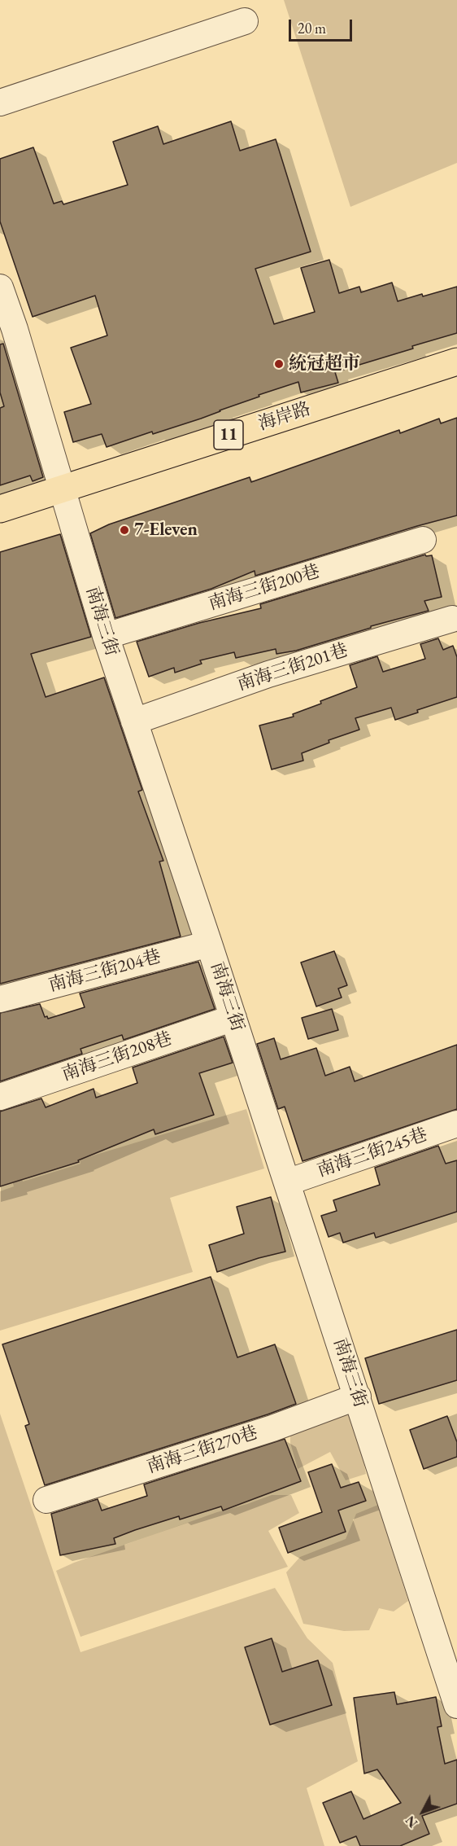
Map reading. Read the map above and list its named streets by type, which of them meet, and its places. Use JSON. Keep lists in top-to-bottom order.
{
  "streets": {
    "main road": ["海岸路", "11"],
    "street": [
      "南海三街200巷",
      "南海三街",
      "南海三街201巷",
      "南海三街204巷",
      "南海三街208巷",
      "南海三街245巷",
      "南海三街270巷"
    ]
  },
  "crossings": [
    ["海岸路", "南海三街"],
    ["南海三街200巷", "南海三街"],
    ["南海三街", "南海三街201巷"],
    ["南海三街", "南海三街204巷"],
    ["南海三街", "南海三街208巷"],
    ["南海三街", "南海三街245巷"],
    ["南海三街", "南海三街270巷"]
  ],
  "places": ["統冠超市", "7-Eleven"],
  "scale_bar": "20 m",
  "north": "bottom left"
}
